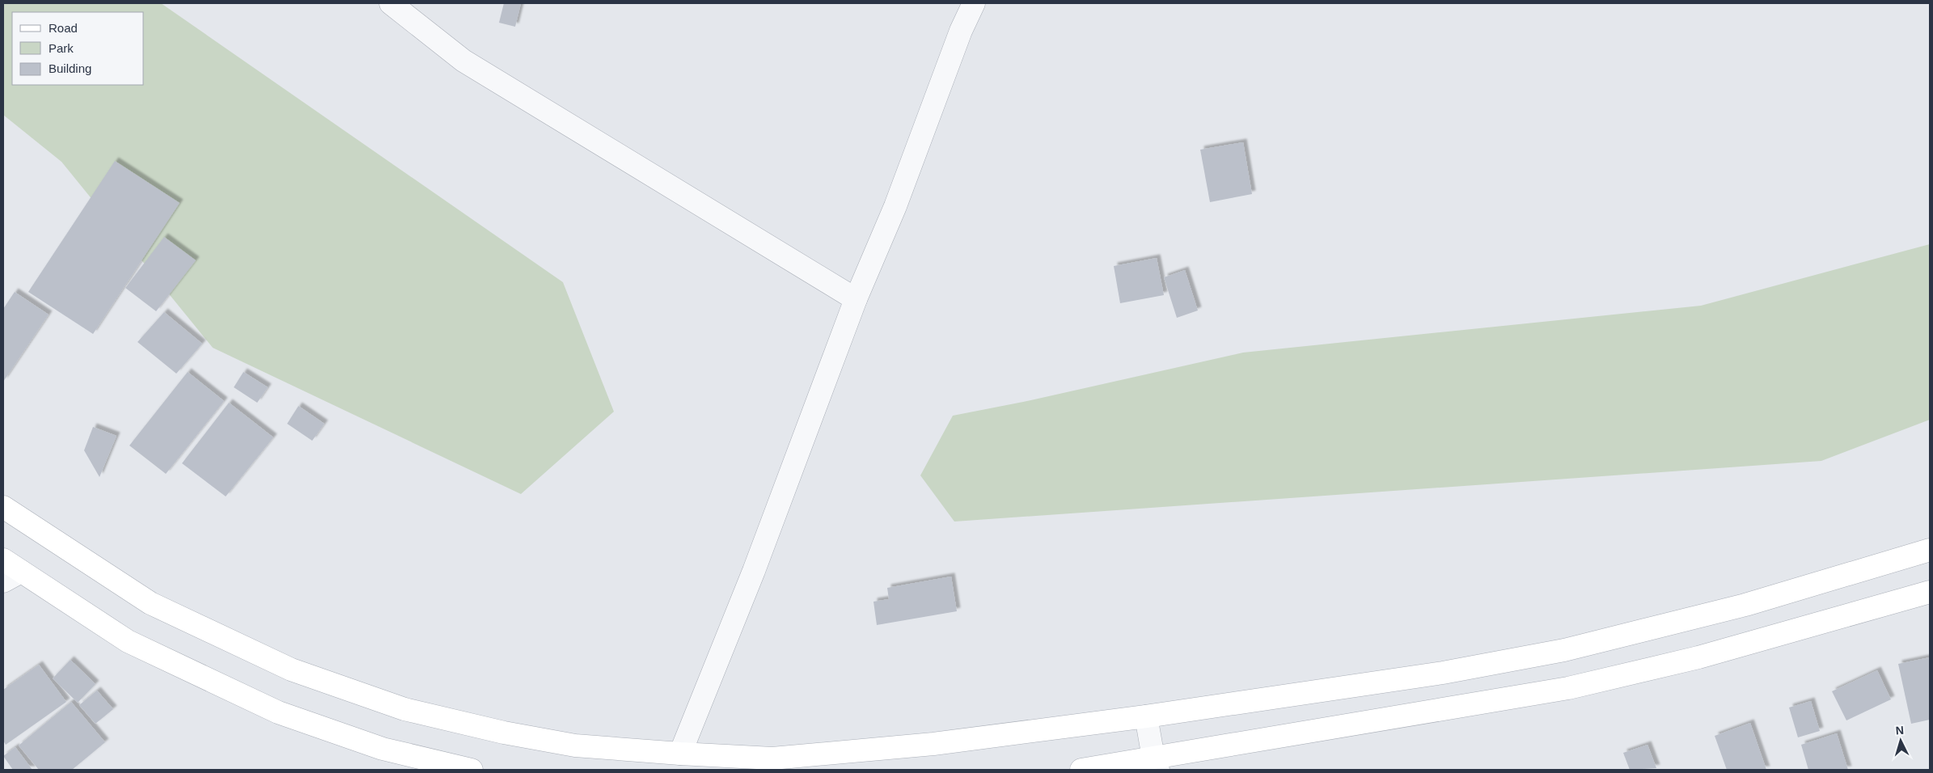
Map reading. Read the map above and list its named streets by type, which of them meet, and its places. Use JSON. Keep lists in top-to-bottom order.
{
  "legend": ["Road", "Park", "Building"],
  "north": "top"
}
